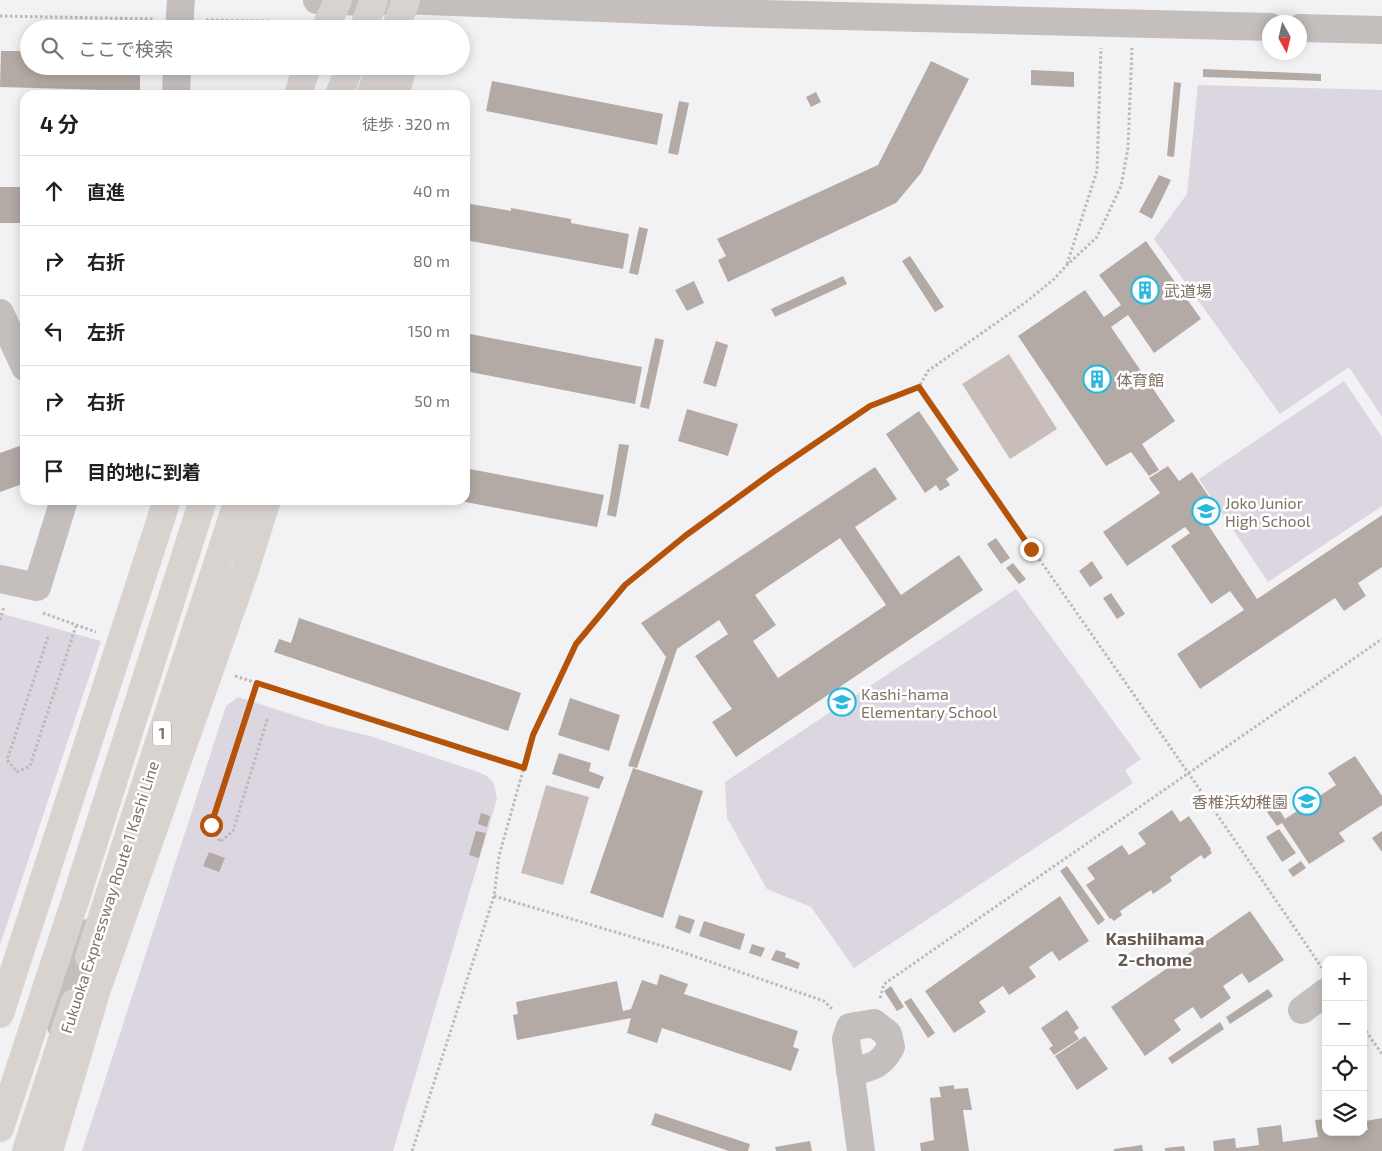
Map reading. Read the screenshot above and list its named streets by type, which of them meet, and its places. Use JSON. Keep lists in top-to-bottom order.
{
  "streets": {
    "highway": ["1", "Fukuoka Expressway Route 1 Kashi Line"]
  },
  "districts": ["Kashiihama 2-chome"],
  "places": {
    "building": ["武道場", "体育館"],
    "school or university": ["Joko Junior High School", "Kashi-hama Elementary School", "香椎浜幼稚園"]
  },
  "north": "bottom",
  "page": {
    "search": "ここで検索",
    "heading": ["4 分", "徒歩 · 320 m"],
    "list": [
      ["直進", "40 m"],
      ["右折", "80 m"],
      ["左折", "150 m"],
      ["右折", "50 m"],
      "目的地に到着"
    ],
    "map_buttons": ["+", "−"]
  }
}
